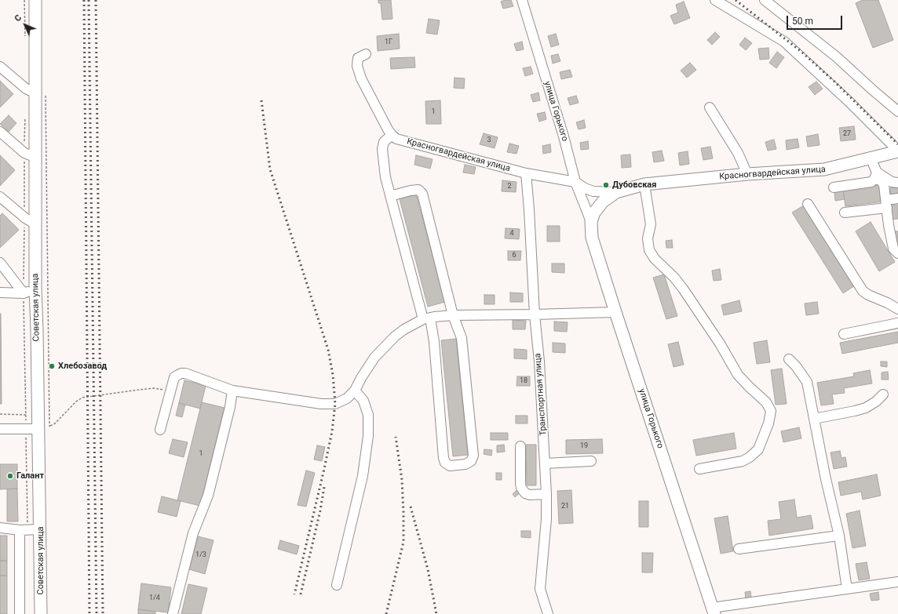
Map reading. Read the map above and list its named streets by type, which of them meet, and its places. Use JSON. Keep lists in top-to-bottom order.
{
  "streets": {
    "main road": ["улица Горького", "Красногвардейская улица", "Советская улица"],
    "street": ["Транспортная улица"]
  },
  "crossings": [
    ["улица Горького", "Красногвардейская улица"],
    ["Красногвардейская улица", "Транспортная улица"]
  ],
  "places": ["Дубовская", "Хлебозавод", "Галант"],
  "house_numbers": [
    "1Г",
    "1",
    "27",
    "3",
    "2",
    "4",
    "6",
    "18",
    "19",
    "1",
    "21",
    "1/3",
    "1/4"
  ],
  "scale_bar": "50 m",
  "north": "top left"
}
